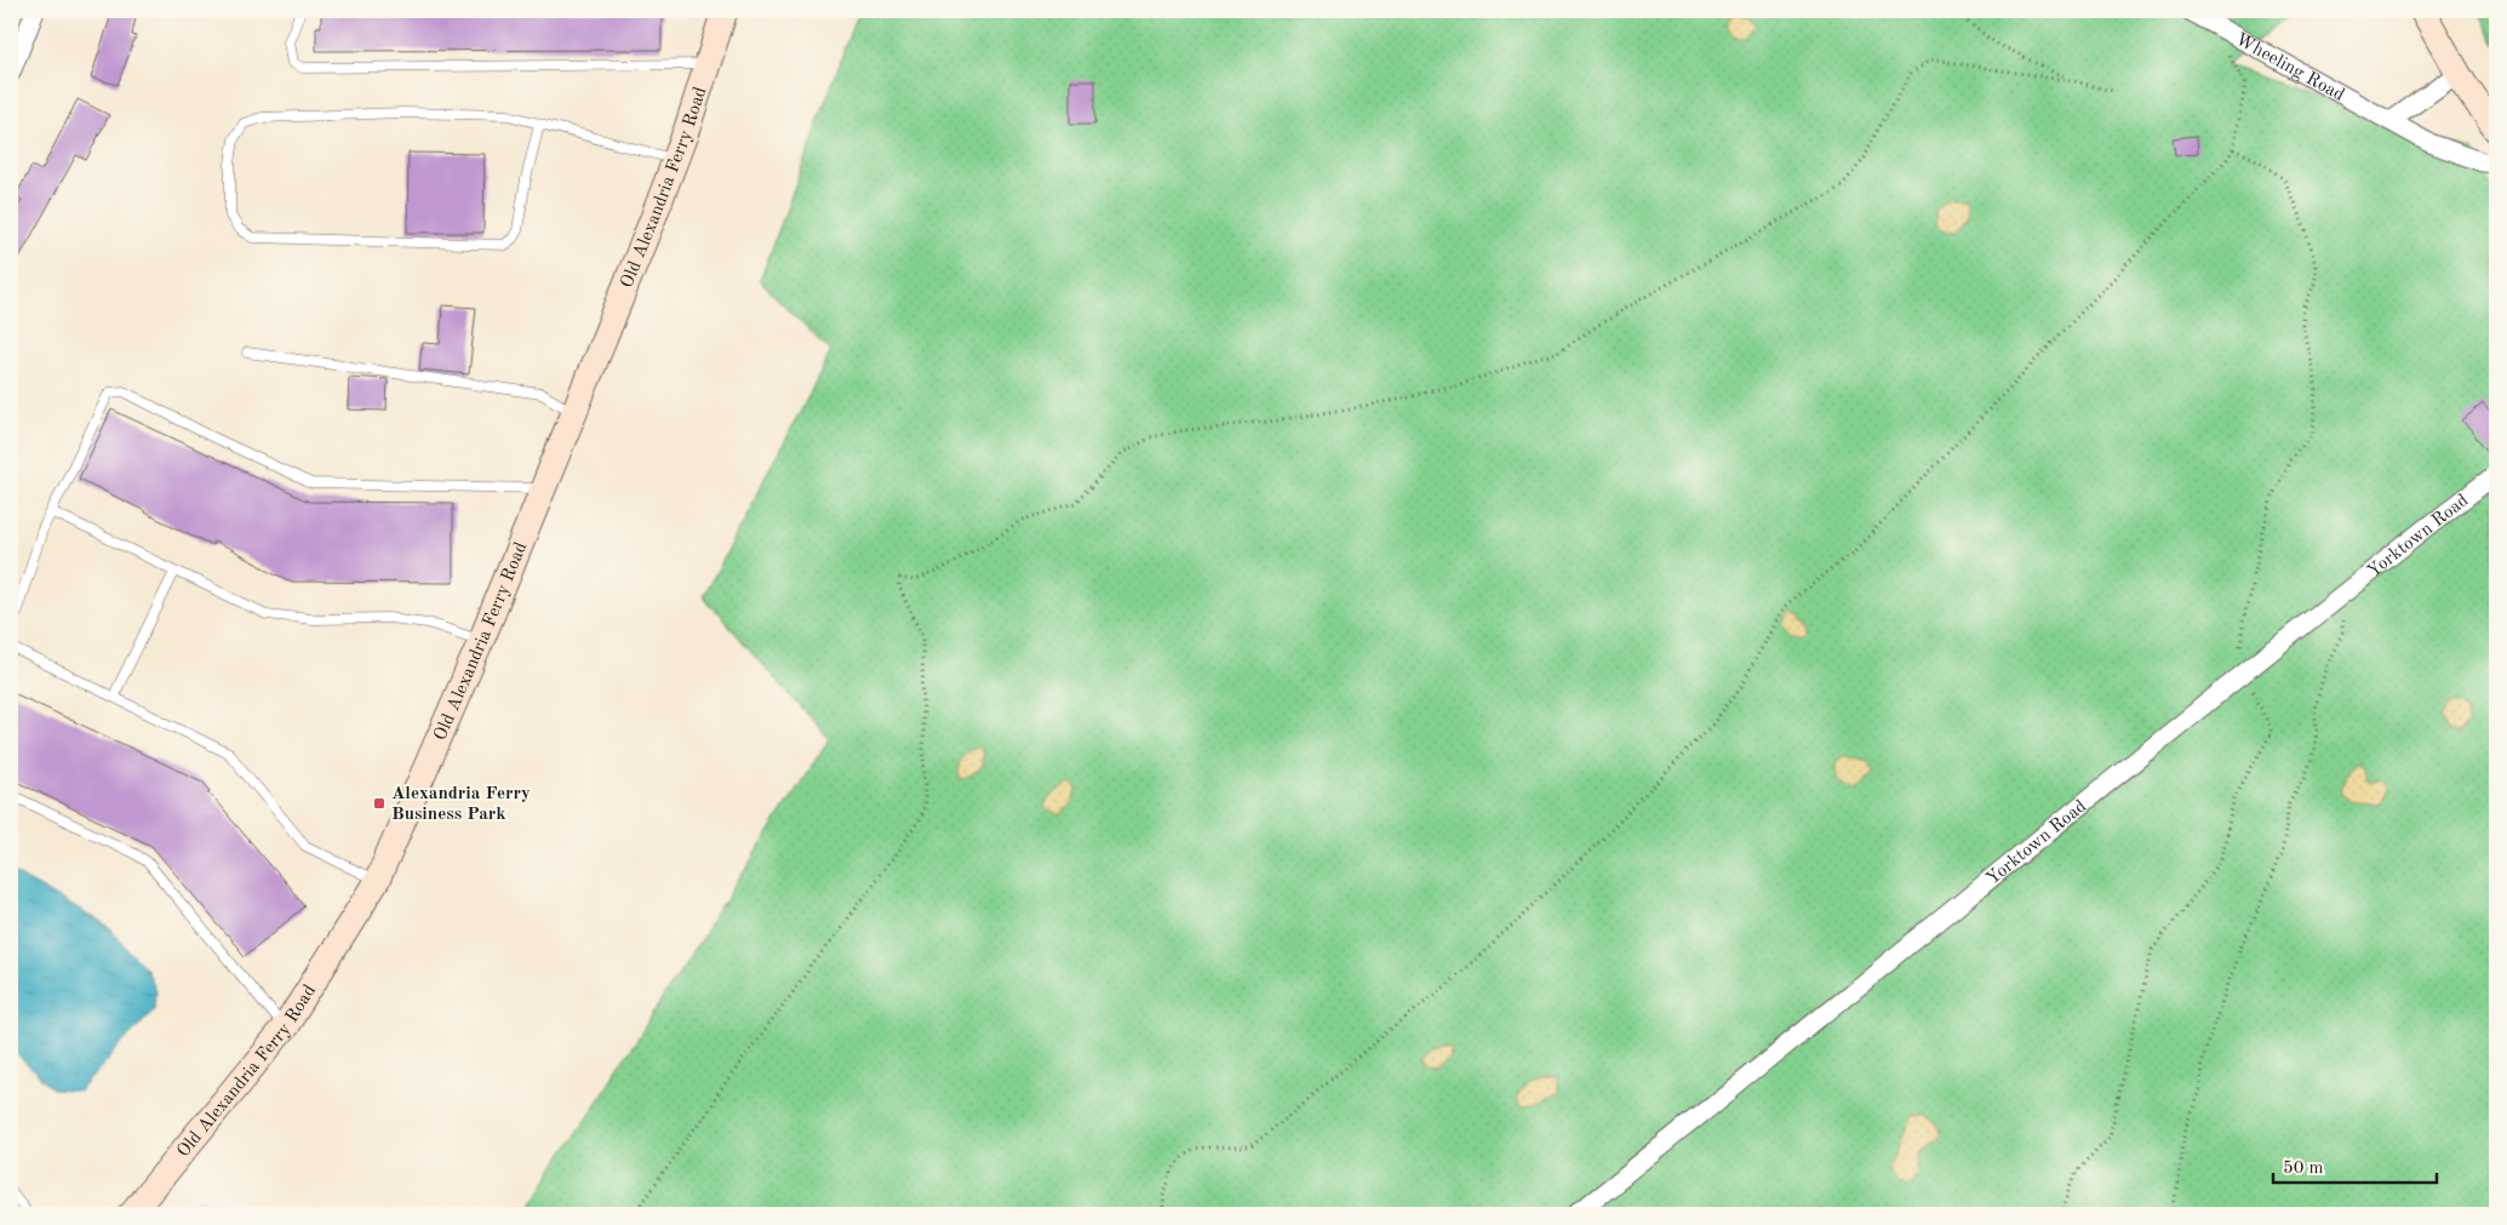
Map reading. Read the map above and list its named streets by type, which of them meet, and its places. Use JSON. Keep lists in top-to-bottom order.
{
  "streets": {
    "main road": ["Old Alexandria Ferry Road"],
    "street": ["Wheeling Road", "Yorktown Road"]
  },
  "places": {
    "transit": ["Alexandria Ferry Business Park"]
  },
  "scale_bar": "50 m"
}
